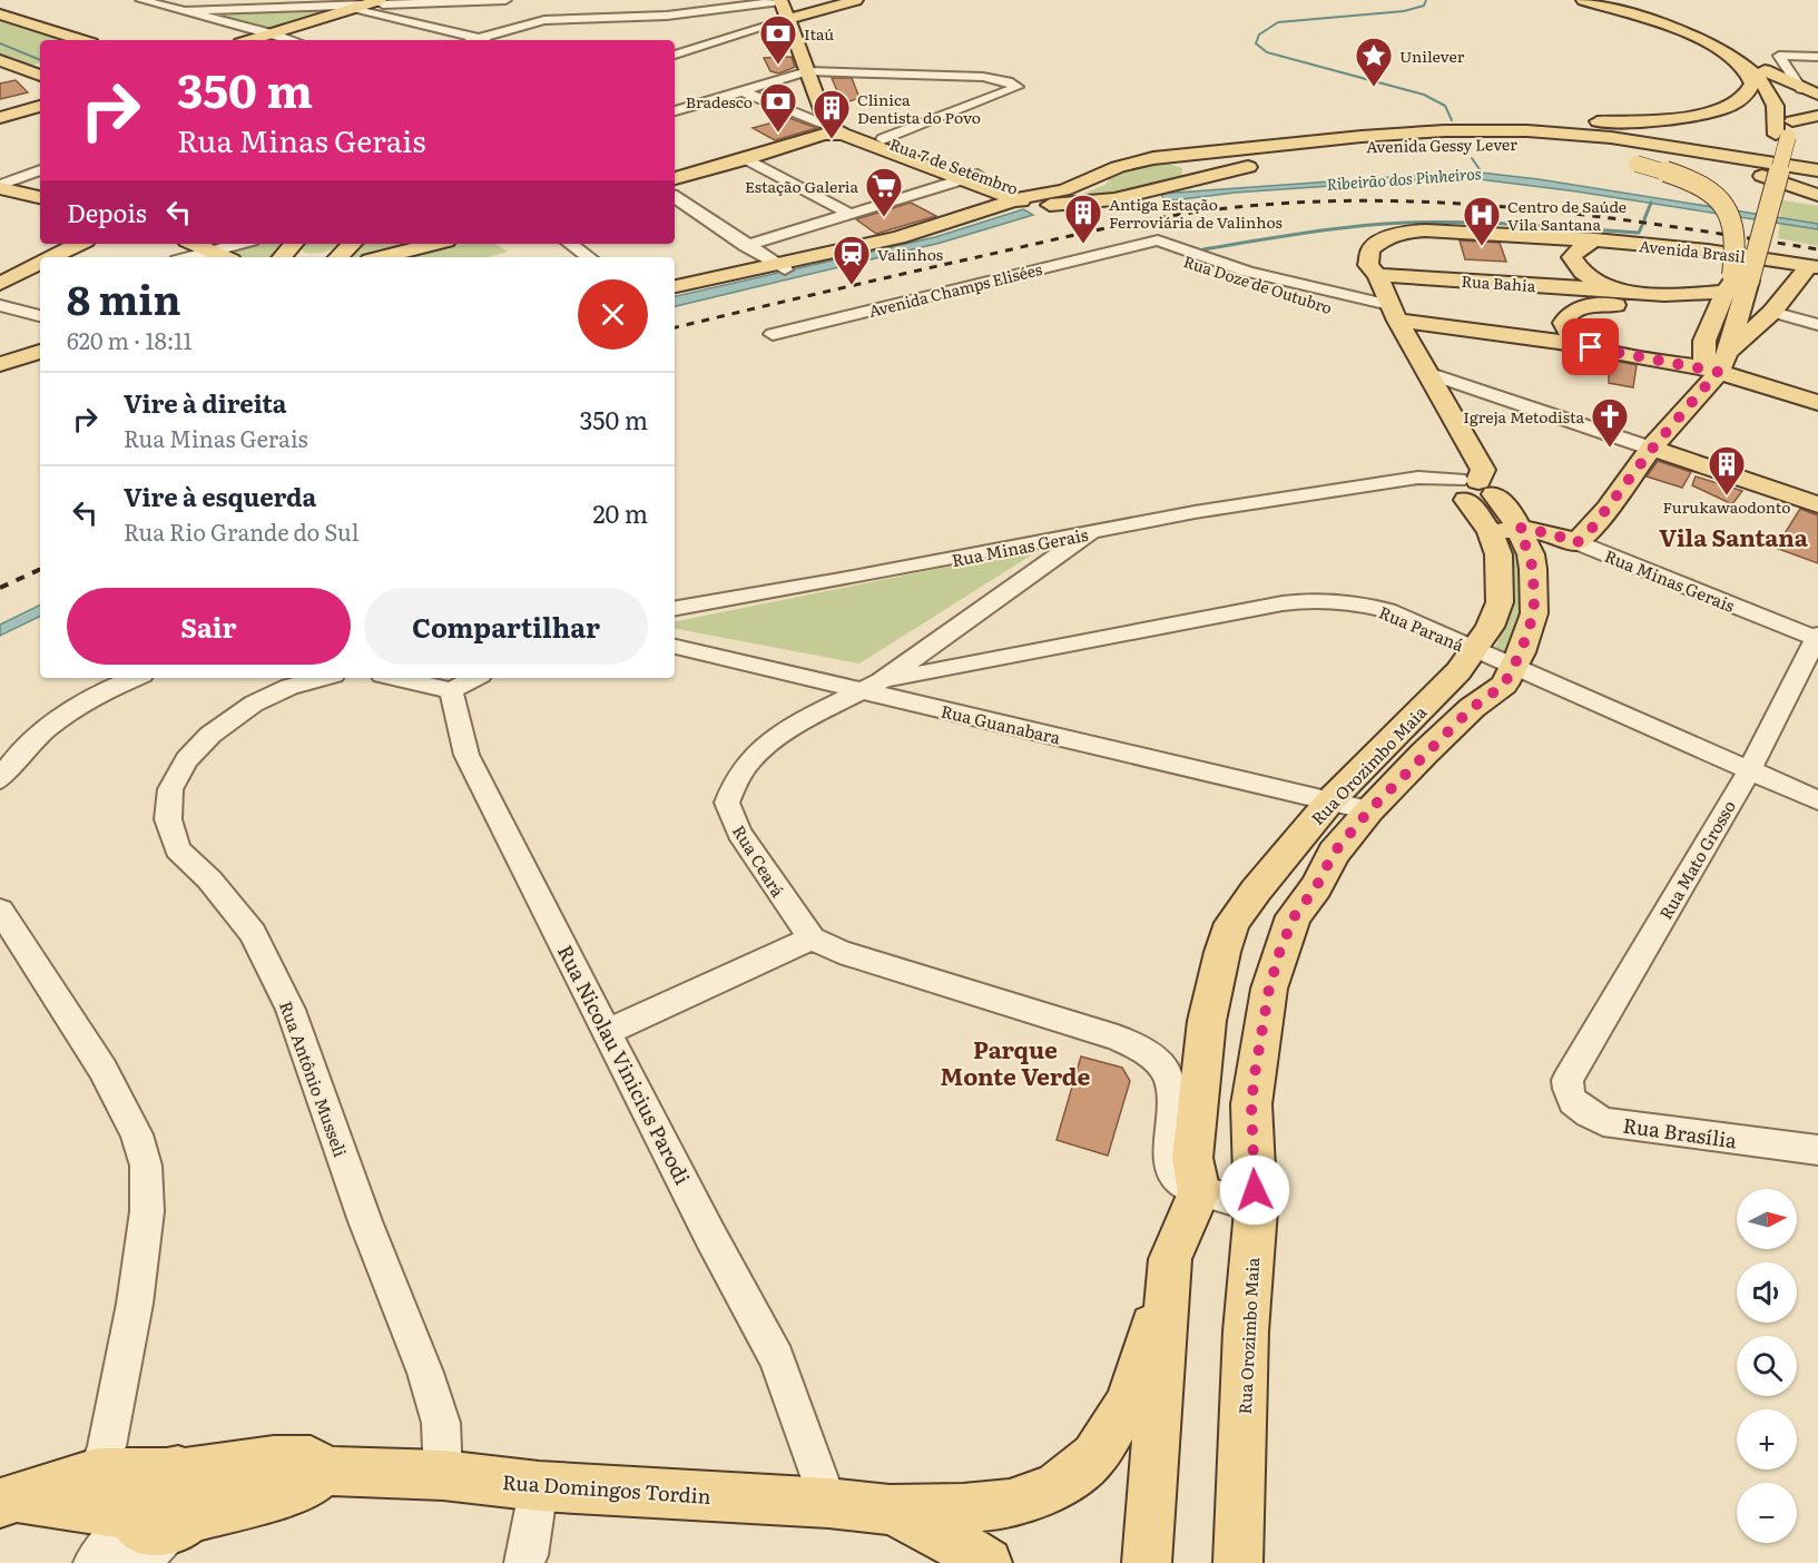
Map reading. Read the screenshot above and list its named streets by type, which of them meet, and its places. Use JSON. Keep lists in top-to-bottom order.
{
  "streets": {
    "main road": [
      "Avenida Gessy Lever",
      "Rua 7 de Setembro",
      "Avenida Brasil",
      "Rua Bahia",
      "Rua Doze de Outubro",
      "Rua Minas Gerais",
      "Rua Orozimbo Maia",
      "Rua Domingos Tordin"
    ],
    "street": [
      "Avenida Champs Elisées",
      "Rua Paraná",
      "Rua Guanabara",
      "Rua Mato Grosso",
      "Rua Ceará",
      "Rua Nicolau Vinicius Parodi",
      "Rua Antônio Musseli",
      "Rua Brasília"
    ]
  },
  "crossings": [
    ["Avenida Gessy Lever", "Rua 7 de Setembro"],
    ["Avenida Brasil", "Rua Bahia"],
    ["Avenida Brasil", "Rua Doze de Outubro"],
    ["Avenida Brasil", "Rua Orozimbo Maia"],
    ["Rua Doze de Outubro", "Avenida Champs Elisées"],
    ["Rua Doze de Outubro", "Rua Orozimbo Maia"],
    ["Rua Minas Gerais", "Rua Orozimbo Maia"],
    ["Rua Minas Gerais", "Rua Mato Grosso"],
    ["Rua Minas Gerais", "Rua Ceará"],
    ["Rua Paraná", "Rua Guanabara"],
    ["Rua Paraná", "Rua Orozimbo Maia"],
    ["Rua Paraná", "Rua Mato Grosso"],
    ["Rua Paraná", "Rua Ceará"],
    ["Rua Guanabara", "Rua Orozimbo Maia"],
    ["Rua Guanabara", "Rua Ceará"],
    ["Rua Mato Grosso", "Rua Brasília"],
    ["Rua Nicolau Vinicius Parodi", "Rua Domingos Tordin"],
    ["Rua Antônio Musseli", "Rua Domingos Tordin"]
  ],
  "districts": ["Vila Santana", "Parque Monte Verde"],
  "water": ["Ribeirão dos Pinheiros"],
  "places": {
    "bank": ["Itaú", "Bradesco"],
    "place": ["Unilever"],
    "building": ["Clinica Dentista do Povo", "Antiga Estação Ferroviária de Valinhos", "Furukawaodonto"],
    "supermarket": ["Estação Galeria"],
    "hospital": ["Centro de Saúde Vila Santana"],
    "station": ["Valinhos"],
    "church": ["Igreja Metodista"]
  },
  "north": "right",
  "page": {
    "turn": ["350 m", "Rua Minas Gerais"],
    "then": "Depois",
    "heading": ["8 min", "620 m · 18:11"],
    "list": [
      {
        "name": "Vire à direita",
        "note": "Rua Minas Gerais",
        "value": "350 m"
      },
      {
        "name": "Vire à esquerda",
        "note": "Rua Rio Grande do Sul",
        "value": "20 m"
      }
    ],
    "buttons": ["Sair", "Compartilhar"],
    "map_buttons": ["+", "−"]
  }
}
